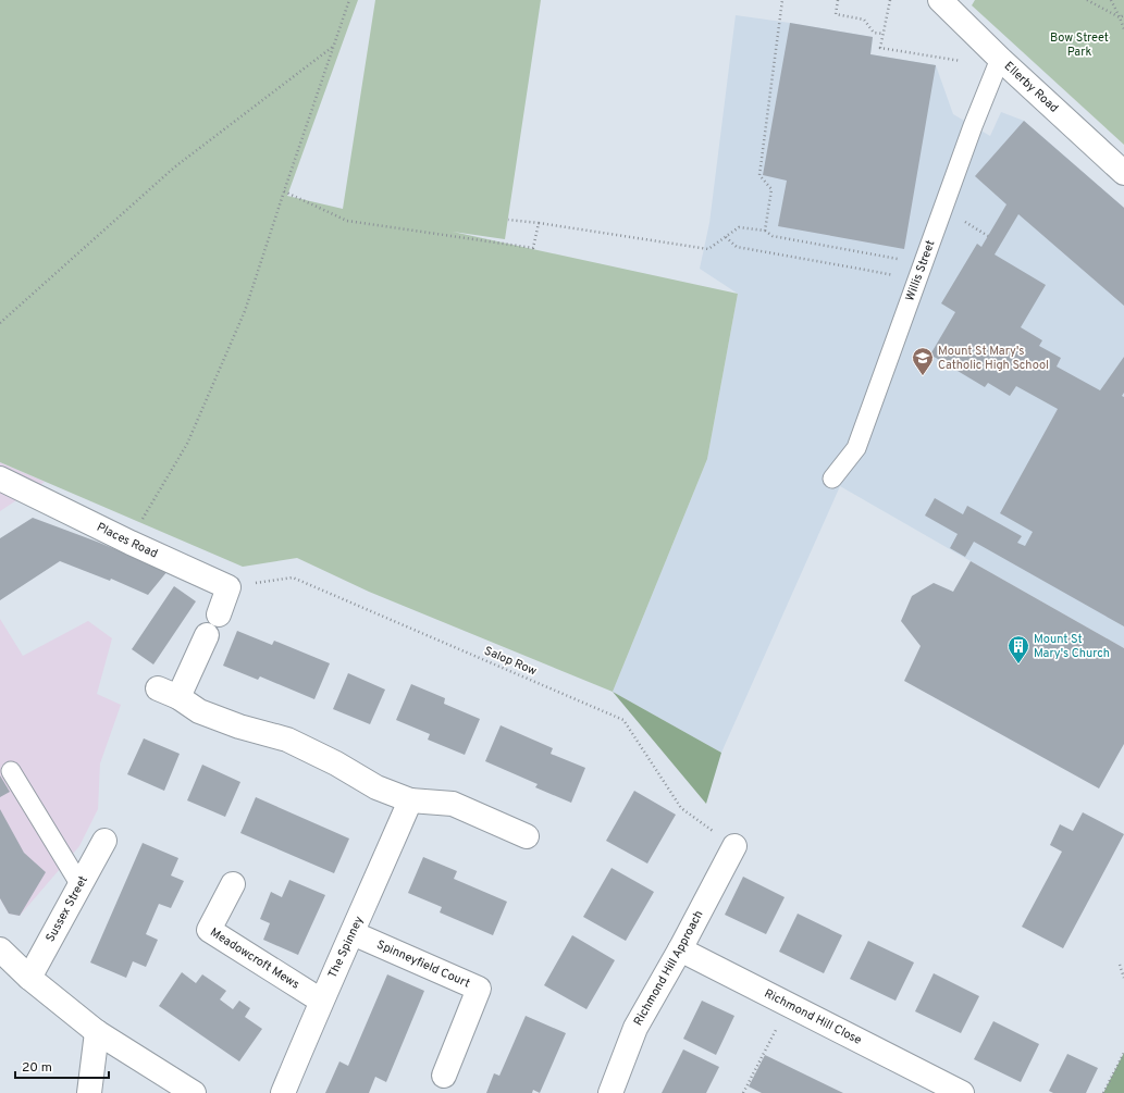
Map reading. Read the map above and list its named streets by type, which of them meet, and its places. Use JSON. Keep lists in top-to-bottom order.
{
  "streets": {
    "street": [
      "Ellerby Road",
      "Places Road",
      "Sussex Street",
      "The Spinney",
      "Meadowcroft Mews",
      "Spinneyfield Court",
      "Richmond Hill Approach",
      "Richmond Hill Close"
    ],
    "lane": ["Willis Street"],
    "path": ["Salop Row"]
  },
  "crossings": [
    ["Ellerby Road", "Willis Street"],
    ["Places Road", "Salop Row"],
    ["Salop Row", "Richmond Hill Approach"],
    ["The Spinney", "Meadowcroft Mews"],
    ["The Spinney", "Spinneyfield Court"],
    ["Richmond Hill Approach", "Richmond Hill Close"]
  ],
  "parks": ["Bow Street Park"],
  "places": {
    "school or university": ["Mount St Mary's Catholic High School"],
    "building": ["Mount St Mary's Church"]
  },
  "scale_bar": "20 m"
}
